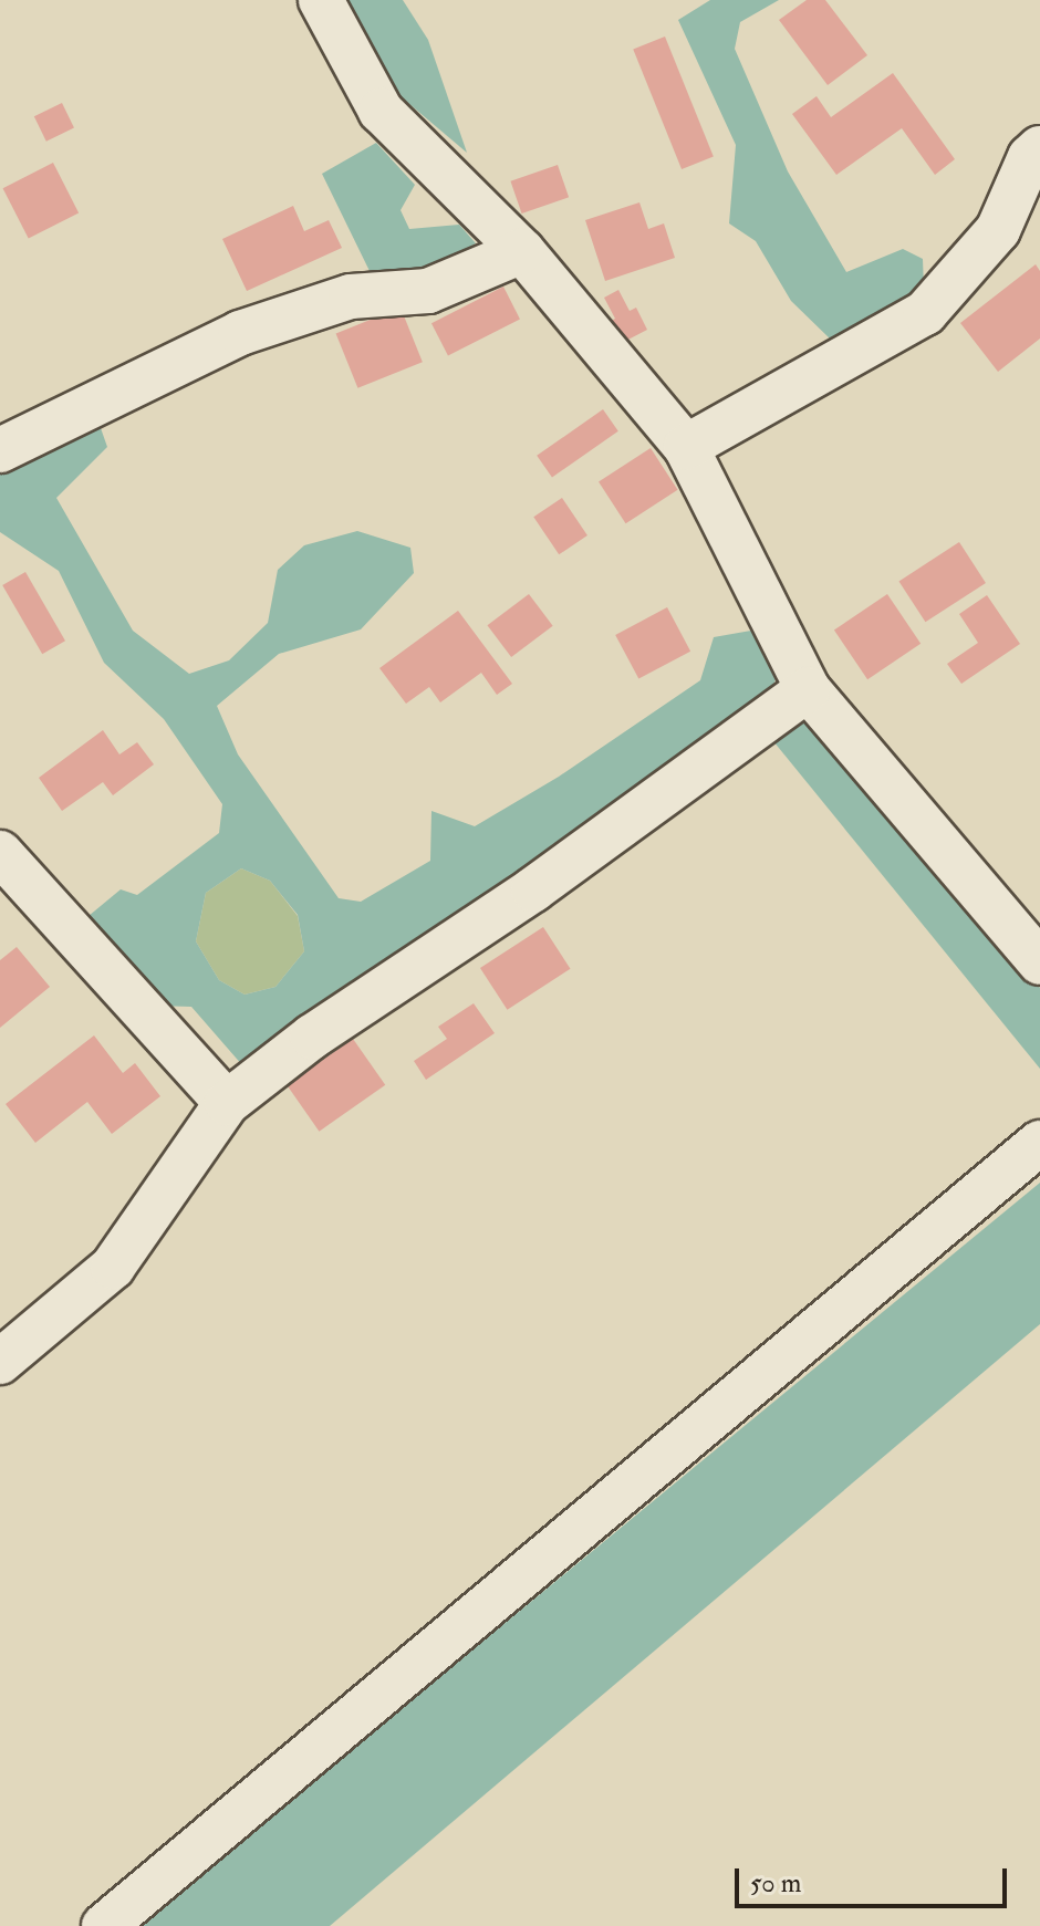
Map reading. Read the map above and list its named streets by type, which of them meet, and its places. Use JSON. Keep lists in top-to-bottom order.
{
  "scale_bar": "50 m"
}
